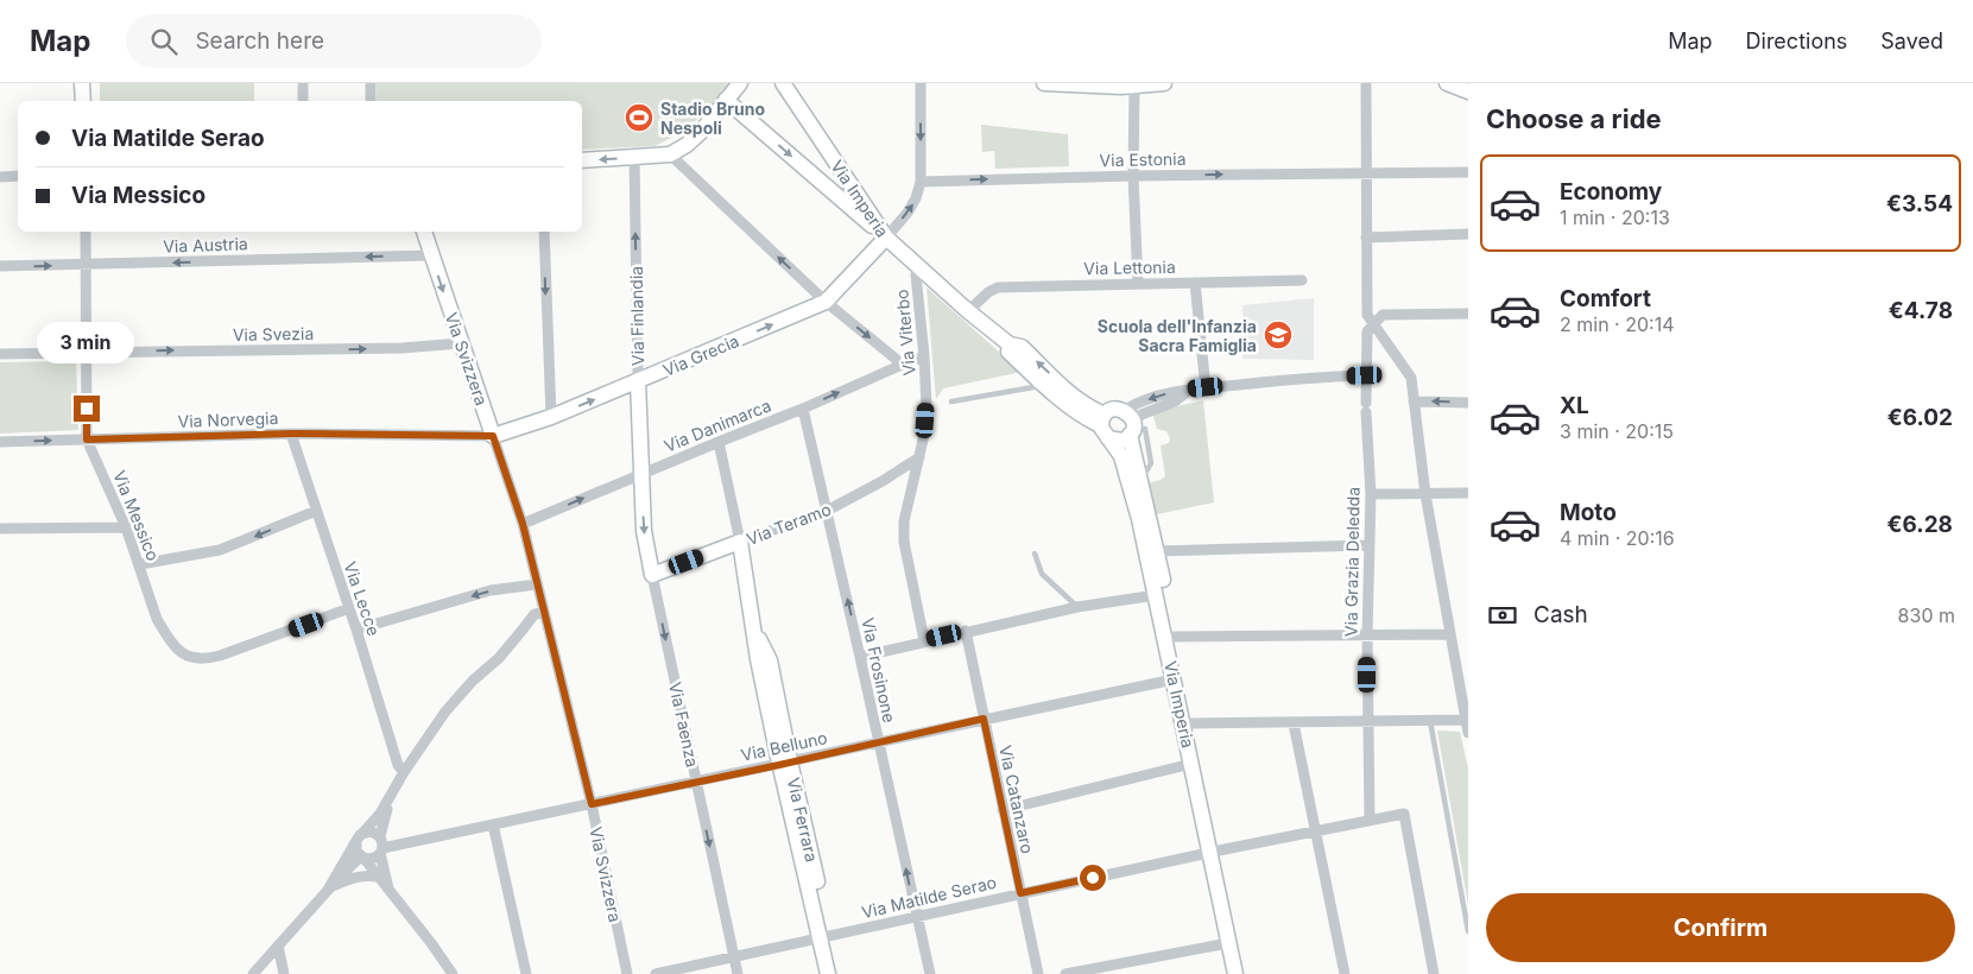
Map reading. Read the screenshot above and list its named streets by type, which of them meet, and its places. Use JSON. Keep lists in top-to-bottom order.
{
  "streets": {
    "street": [
      "Via Estonia",
      "Via Imperia",
      "Via Austria",
      "Via Lettonia",
      "Via Finlandia",
      "Via Viterbo",
      "Via Svezia",
      "Via Grecia",
      "Via Svizzera",
      "Via Norvegia",
      "Via Danimarca",
      "Via Messico",
      "Via Teramo",
      "Via Grazia Deledda",
      "Via Lecce",
      "Via Frosinone",
      "Via Faenza",
      "Via Belluno",
      "Via Catanzaro",
      "Via Ferrara",
      "Via Matilde Serao"
    ]
  },
  "crossings": [
    ["Via Imperia", "Via Lettonia"],
    ["Via Imperia", "Via Viterbo"],
    ["Via Imperia", "Via Grecia"],
    ["Via Imperia", "Via Belluno"],
    ["Via Imperia", "Via Matilde Serao"],
    ["Via Austria", "Via Svizzera"],
    ["Via Austria", "Via Messico"],
    ["Via Finlandia", "Via Grecia"],
    ["Via Finlandia", "Via Danimarca"],
    ["Via Finlandia", "Via Faenza"],
    ["Via Viterbo", "Via Danimarca"],
    ["Via Viterbo", "Via Teramo"],
    ["Via Svezia", "Via Svizzera"],
    ["Via Svezia", "Via Messico"],
    ["Via Grecia", "Via Svizzera"],
    ["Via Grecia", "Via Norvegia"],
    ["Via Svizzera", "Via Norvegia"],
    ["Via Svizzera", "Via Danimarca"],
    ["Via Svizzera", "Via Belluno"],
    ["Via Norvegia", "Via Messico"],
    ["Via Norvegia", "Via Lecce"],
    ["Via Danimarca", "Via Frosinone"],
    ["Via Danimarca", "Via Faenza"],
    ["Via Danimarca", "Via Ferrara"],
    ["Via Messico", "Via Lecce"],
    ["Via Teramo", "Via Frosinone"],
    ["Via Teramo", "Via Faenza"],
    ["Via Teramo", "Via Ferrara"],
    ["Via Grazia Deledda", "Via Matilde Serao"],
    ["Via Frosinone", "Via Belluno"],
    ["Via Frosinone", "Via Matilde Serao"],
    ["Via Faenza", "Via Belluno"],
    ["Via Faenza", "Via Matilde Serao"],
    ["Via Belluno", "Via Catanzaro"],
    ["Via Belluno", "Via Ferrara"],
    ["Via Catanzaro", "Via Matilde Serao"],
    ["Via Ferrara", "Via Matilde Serao"]
  ],
  "one_way": [
    "Via Estonia",
    "Via Svezia",
    "Via Grecia",
    "Via Danimarca",
    "Via Frosinone",
    "Via Faenza"
  ],
  "places": {
    "sports": ["Stadio Bruno Nespoli"],
    "school or university": ["Scuola dell'Infanzia Sacra Famiglia"]
  },
  "page": {
    "header": "Map",
    "search": "Search here",
    "nav": ["Map", "Directions", "Saved"],
    "heading": "Choose a ride",
    "banner": ["Via Matilde Serao", "Via Messico"],
    "list": [
      {
        "name": "Economy",
        "note": "1 min · 20:13",
        "value": "€3.54"
      },
      {
        "name": "Comfort",
        "note": "2 min · 20:14",
        "value": "€4.78"
      },
      {
        "name": "XL",
        "note": "3 min · 20:15",
        "value": "€6.02"
      },
      {
        "name": "Moto",
        "note": "4 min · 20:16",
        "value": "€6.28"
      }
    ],
    "bubble": "3 min",
    "pay": ["Cash", "830 m"],
    "buttons": "Confirm"
  }
}
